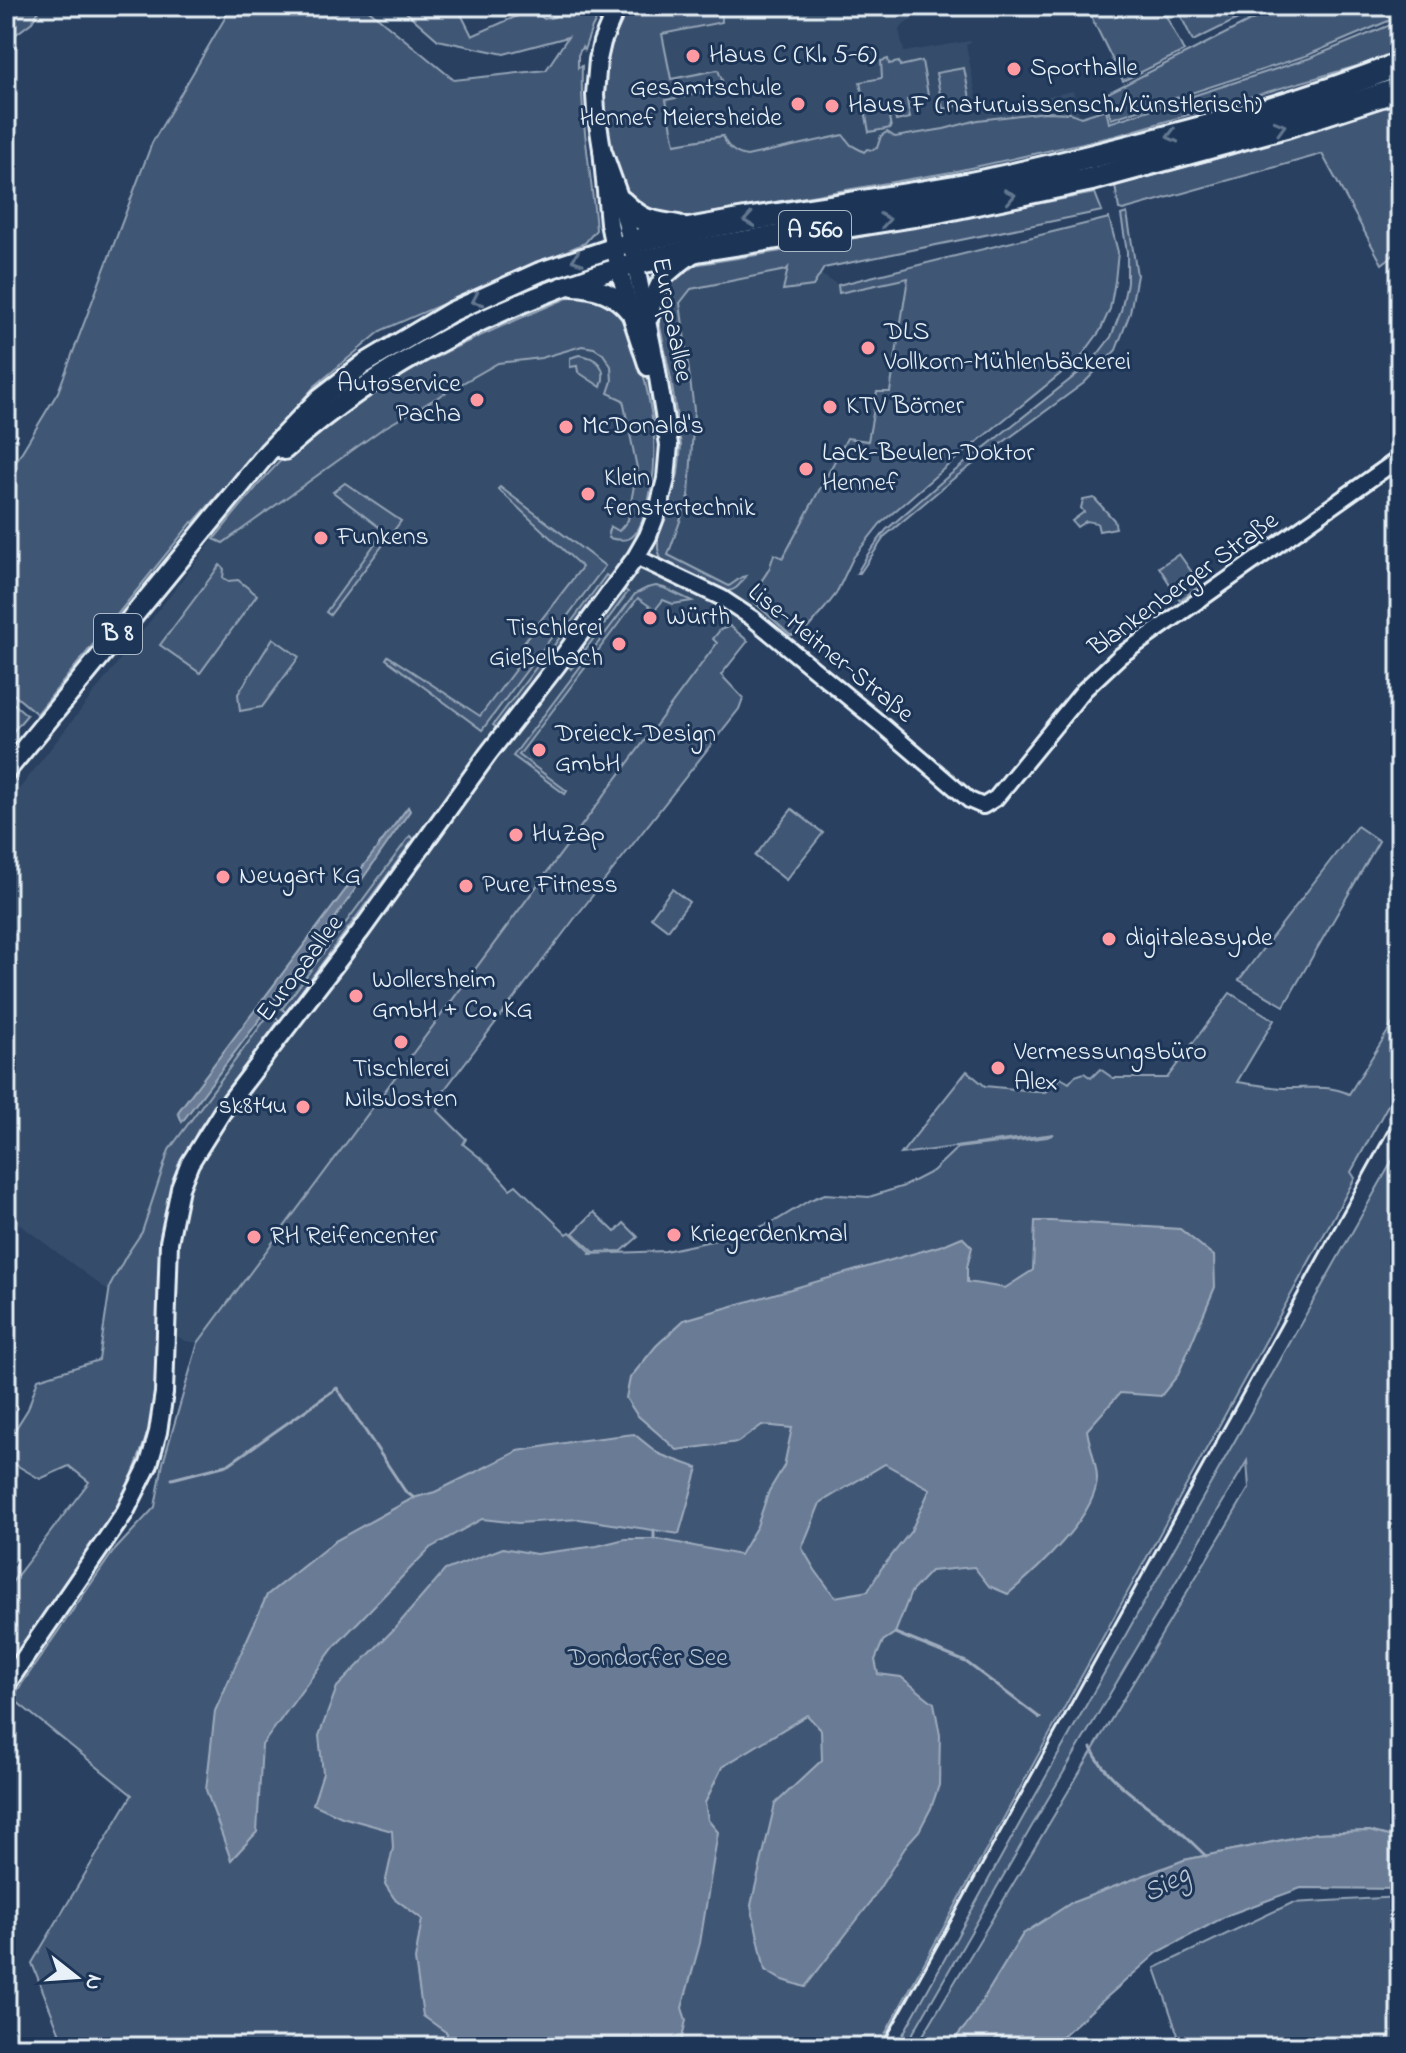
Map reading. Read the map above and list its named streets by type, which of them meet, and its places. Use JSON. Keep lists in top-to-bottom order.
{
  "streets": {
    "highway": ["A 560"],
    "main road": ["Europaallee", "B 8"],
    "street": ["Blankenberger Straße", "Lise-Meitner-Straße"]
  },
  "crossings": [
    ["A 560", "Europaallee"],
    ["A 560", "B 8"],
    ["Europaallee", "B 8"],
    ["Europaallee", "Lise-Meitner-Straße"],
    ["Blankenberger Straße", "Lise-Meitner-Straße"]
  ],
  "water": ["Sieg"],
  "parks": ["Dondorfer See"],
  "places": [
    "Haus C (Kl. 5-6)",
    "Sporthalle",
    "Gesamtschule Hennef Meiersheide",
    "Haus F (naturwissensch./künstlerisch)",
    "DLS Vollkorn-Mühlenbäckerei",
    "Autoservice Pacha",
    "KTV Börner",
    "McDonald's",
    "Lack-Beulen-Doktor Hennef",
    "Klein fenstertechnik",
    "Funkens",
    "Würth",
    "Tischlerei Gießelbach",
    "Dreieck-Design GmbH",
    "HuZap",
    "Neugart KG",
    "Pure Fitness",
    "digitaleasy.de",
    "Wollersheim GmbH + Co. KG",
    "Tischlerei NilsJosten",
    "Vermessungsbüro Alex",
    "sk8t4u",
    "Kriegerdenkmal",
    "RH Reifencenter"
  ],
  "north": "right"
}
